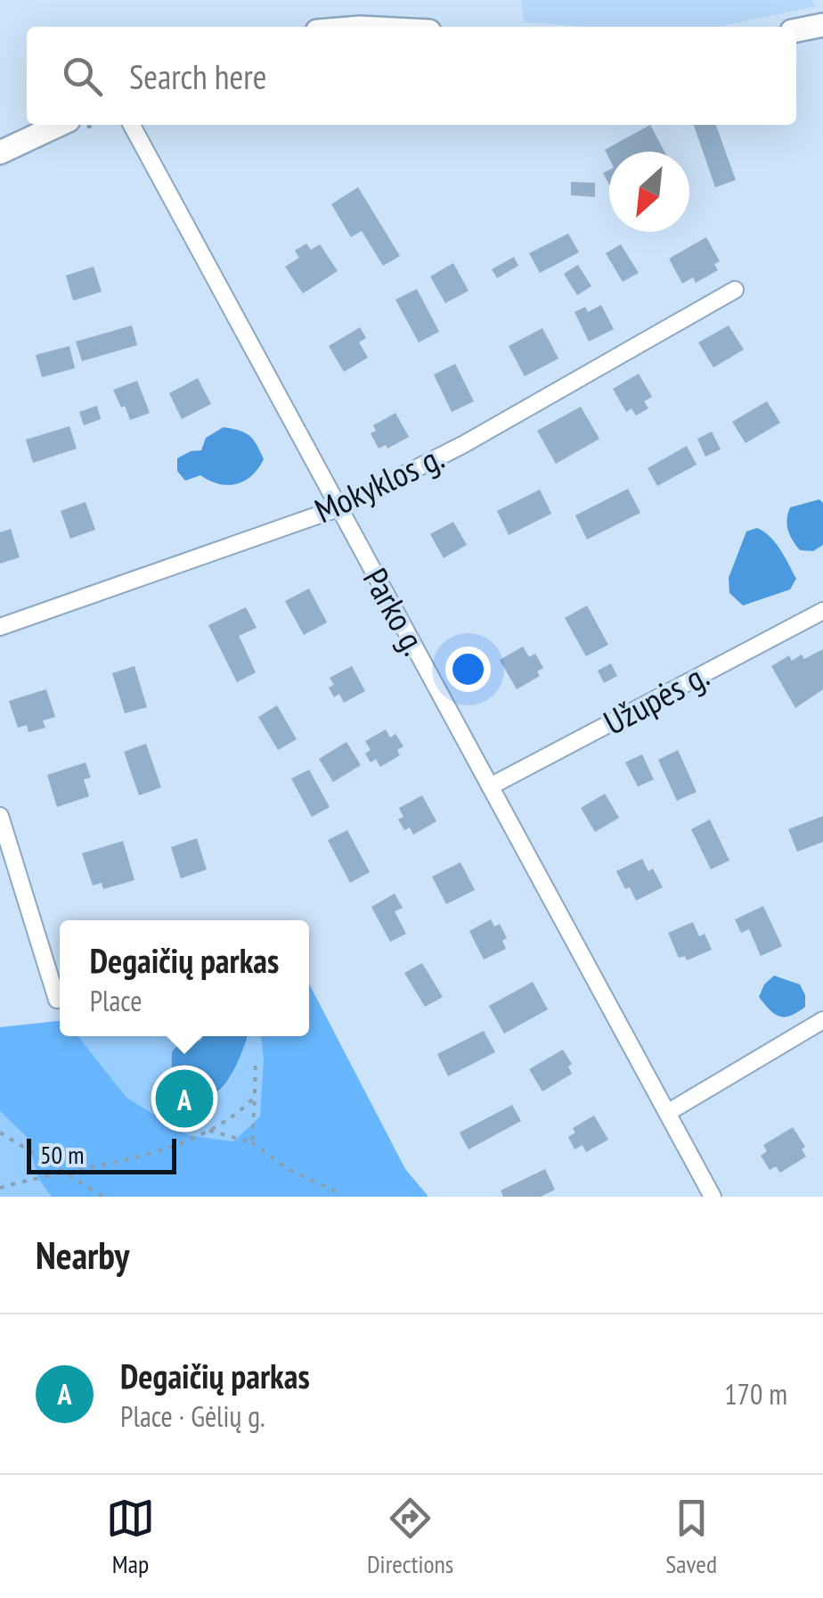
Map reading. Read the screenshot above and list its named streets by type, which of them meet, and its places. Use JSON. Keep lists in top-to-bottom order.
{
  "streets": {
    "street": ["Mokyklos g.", "Parko g.", "Užupės g."]
  },
  "crossings": [
    ["Mokyklos g.", "Parko g."],
    ["Parko g.", "Užupės g."]
  ],
  "scale_bar": "50 m",
  "north": "bottom left",
  "page": {
    "search": "Search here",
    "popup": ["Degaičių parkas", "Place"],
    "pins": "A",
    "scale": "50 m",
    "heading": "Nearby",
    "list": [
      {
        "mark": "A",
        "name": "Degaičių parkas",
        "note": "Place · Gėlių g.",
        "value": "170 m"
      }
    ],
    "nav": ["Map", "Directions", "Saved"]
  }
}
